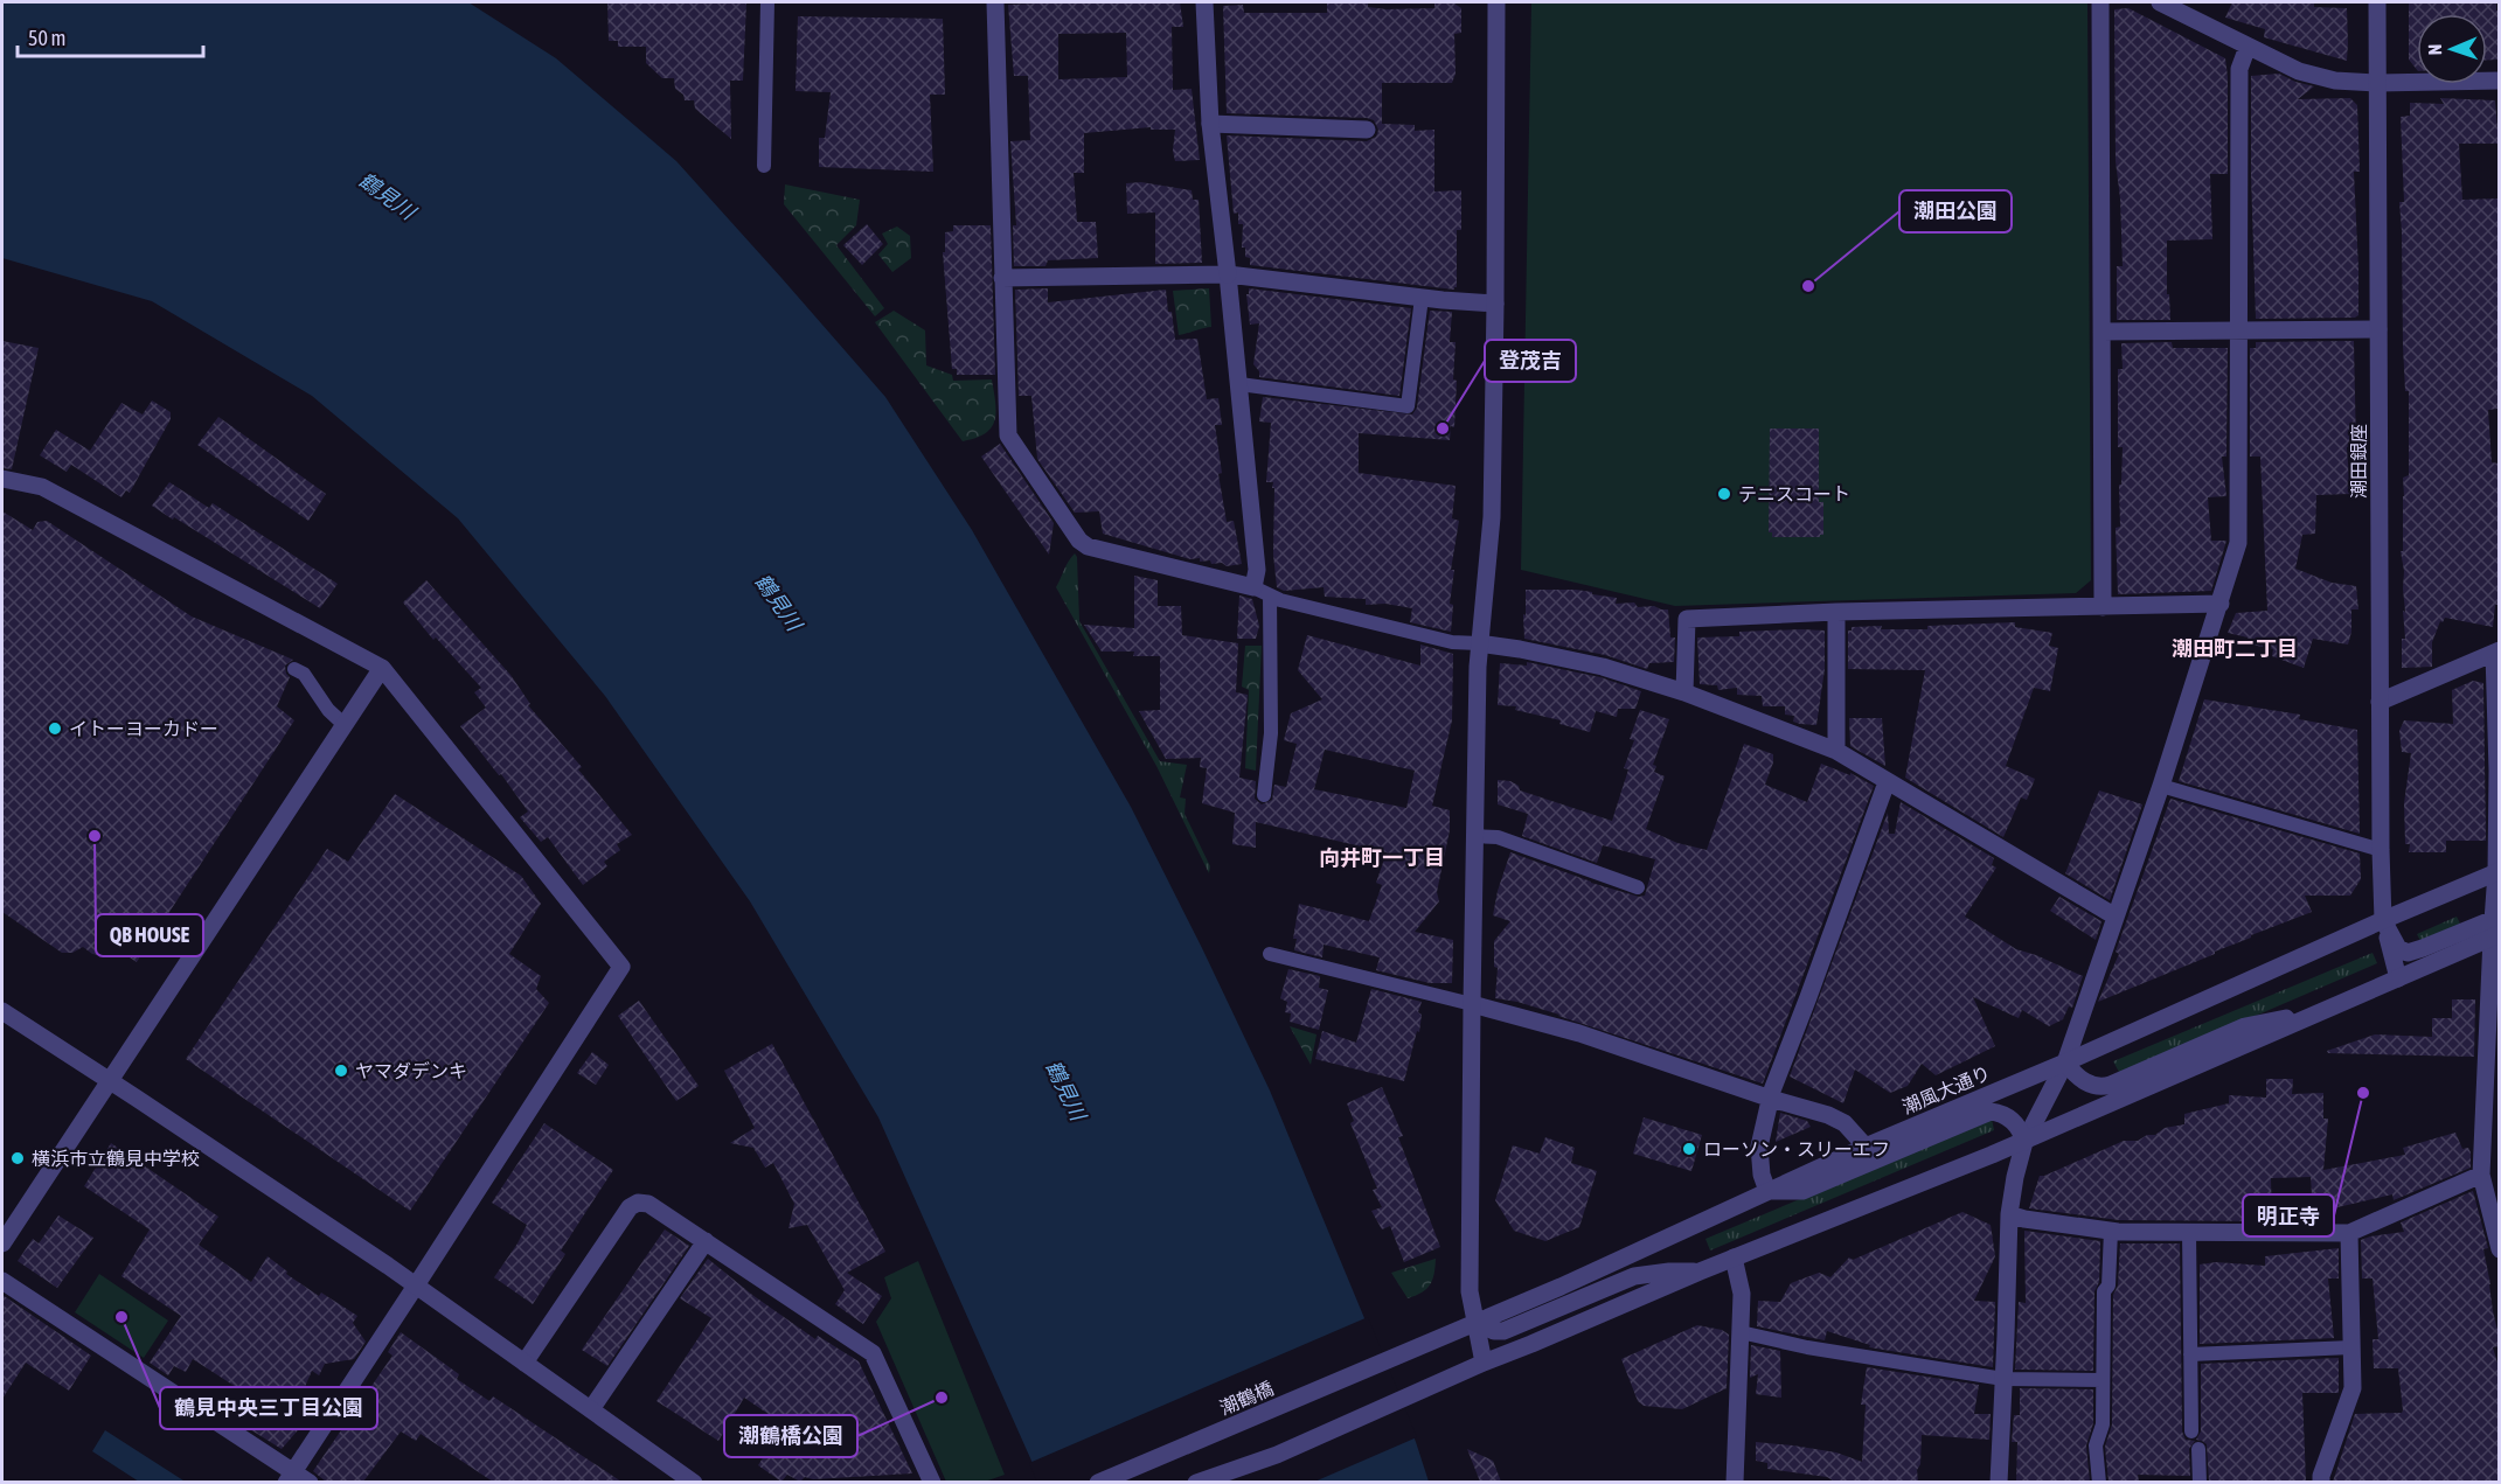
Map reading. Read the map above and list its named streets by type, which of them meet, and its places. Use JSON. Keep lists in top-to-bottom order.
{
  "streets": {
    "street": ["潮田銀座", "潮風大通り", "潮鶴橋"]
  },
  "crossings": [
    ["潮田銀座", "潮風大通り"],
    ["潮風大通り", "潮鶴橋"]
  ],
  "districts": ["潮田町二丁目", "向井町一丁目"],
  "water": ["鶴見川"],
  "places": [
    "潮田公園",
    "登茂吉",
    "テニスコート",
    "イトーヨーカドー",
    "QB HOUSE",
    "ヤマダデンキ",
    "明正寺",
    "ローソン・スリーエフ",
    "横浜市立鶴見中学校",
    "鶴見中央三丁目公園",
    "潮鶴橋公園"
  ],
  "scale_bar": "50 m",
  "north": "left"
}
